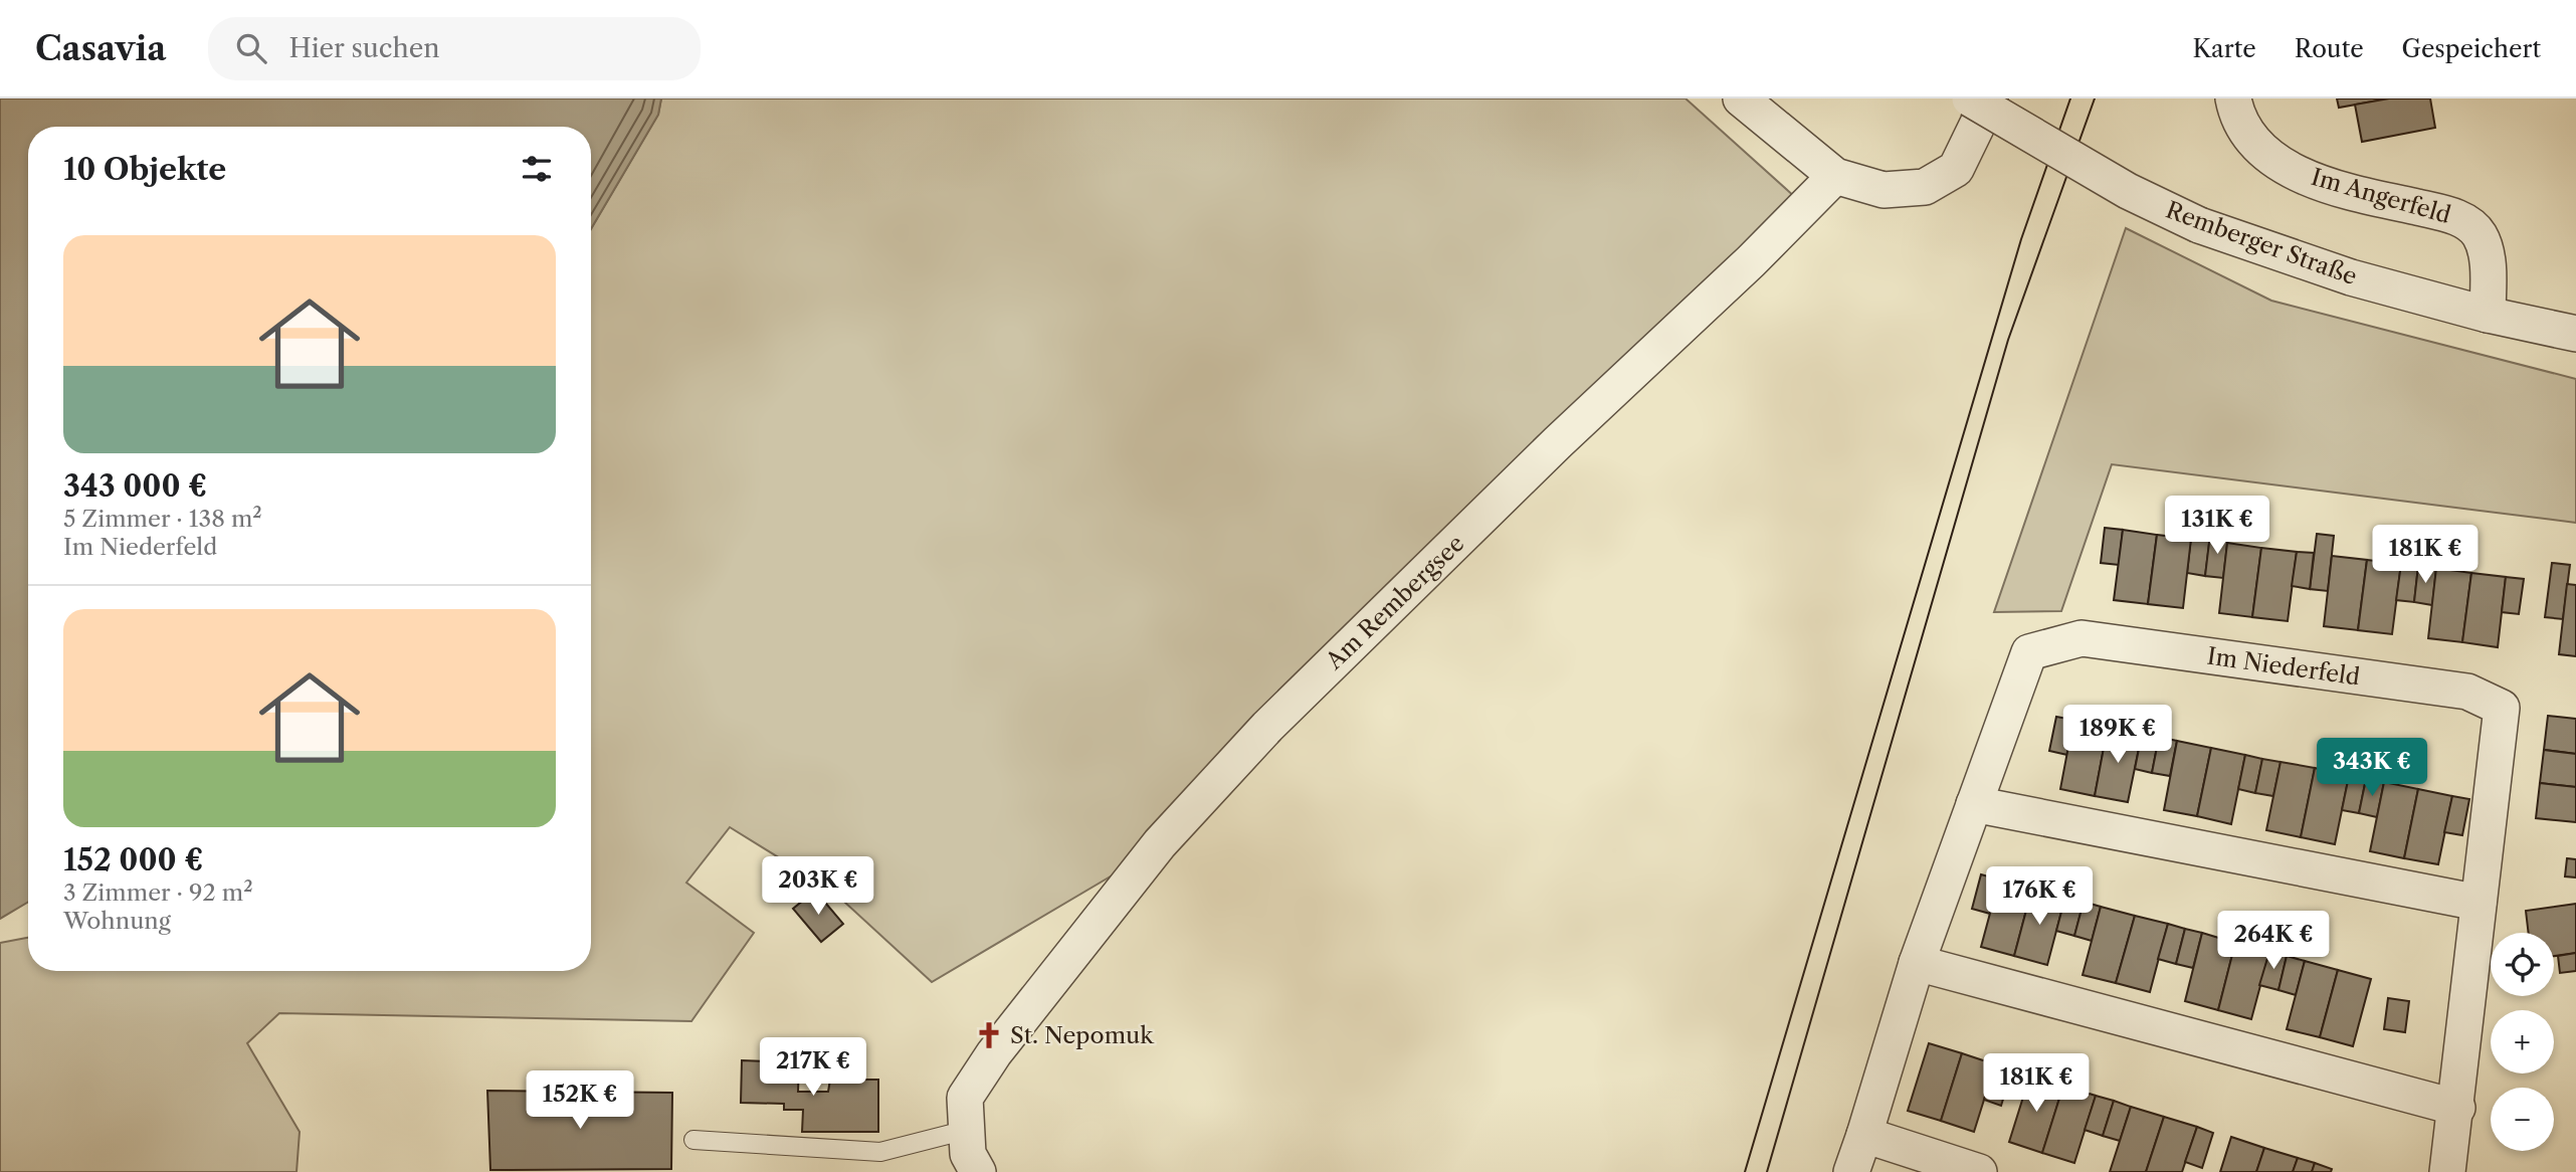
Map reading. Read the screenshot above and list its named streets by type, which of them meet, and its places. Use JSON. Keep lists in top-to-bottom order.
{
  "streets": {
    "street": [
      "Im Angerfeld",
      "Remberger Straße",
      "Am Rembergsee",
      "Im Niederfeld"
    ]
  },
  "crossings": [
    ["Im Angerfeld", "Remberger Straße"]
  ],
  "places": {
    "church": ["St. Nepomuk"]
  },
  "page": {
    "header": "Casavia",
    "search": "Hier suchen",
    "nav": ["Karte", "Route", "Gespeichert"],
    "heading": "10 Objekte",
    "list": [
      {
        "name": "343 000 €",
        "note": "5 Zimmer · 138 m² · Im Niederfeld"
      },
      {
        "name": "152 000 €",
        "note": "3 Zimmer · 92 m² · Wohnung"
      }
    ],
    "price": [
      "131K €",
      "181K €",
      "189K €",
      "343K €",
      "203K €",
      "176K €",
      "264K €",
      "217K €",
      "181K €",
      "152K €"
    ],
    "map_buttons": ["+", "−"]
  }
}
